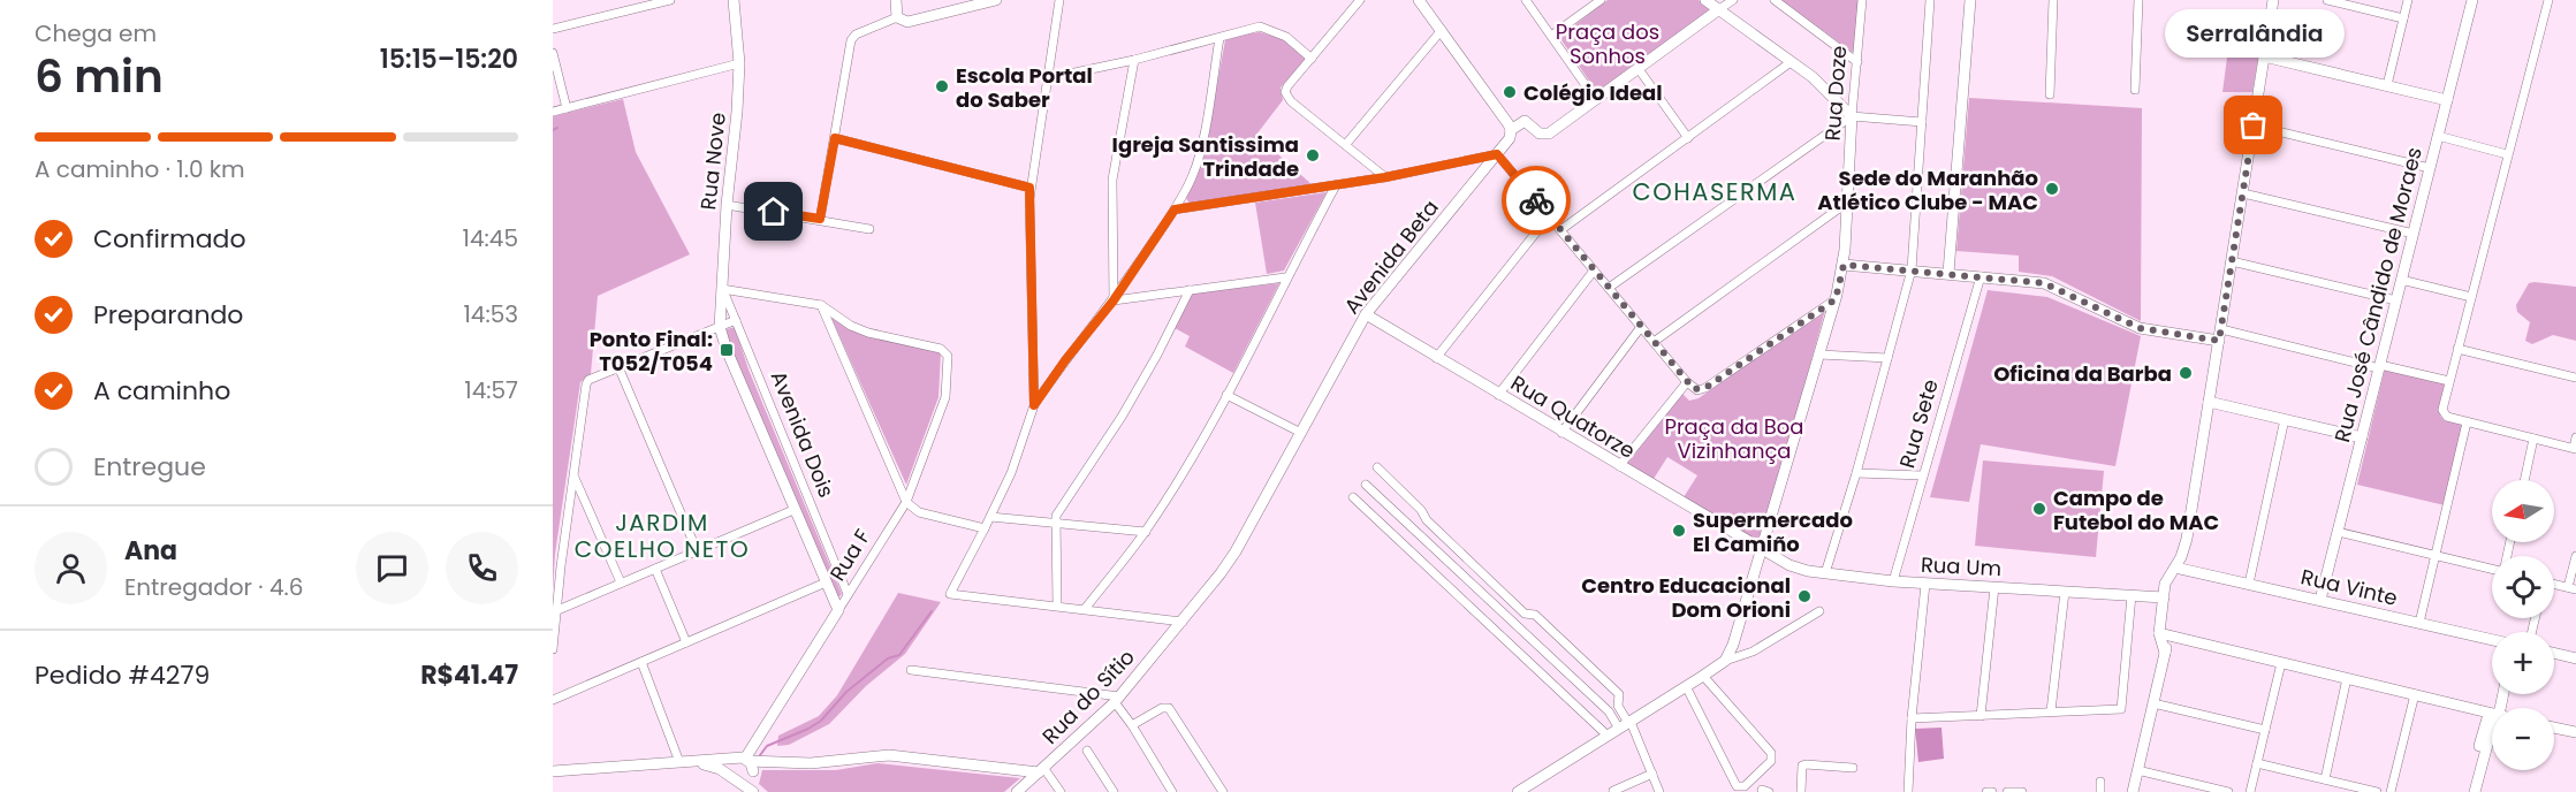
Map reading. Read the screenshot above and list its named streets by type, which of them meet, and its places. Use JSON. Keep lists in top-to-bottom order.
{
  "streets": {
    "street": [
      "Rua Doze",
      "Rua Nove",
      "Avenida Beta",
      "Rua José Cândido de Moraes",
      "Rua Quatorze",
      "Rua Sete",
      "Avenida Dois",
      "Rua F",
      "Rua Um",
      "Rua Vinte",
      "Rua do Sítio"
    ]
  },
  "crossings": [
    ["Rua Doze", "Rua Quatorze"],
    ["Rua Doze", "Rua Um"],
    ["Rua Nove", "Avenida Dois"],
    ["Avenida Beta", "Rua Quatorze"],
    ["Avenida Beta", "Rua do Sítio"],
    ["Rua José Cândido de Moraes", "Rua Vinte"],
    ["Rua Quatorze", "Rua Um"],
    ["Rua Sete", "Rua Um"],
    ["Avenida Dois", "Rua F"]
  ],
  "districts": ["COHASERMA", "JARDIM COELHO NETO"],
  "parks": ["Praça dos Sonhos", "Praça da Boa Vizinhança"],
  "places": {
    "other": [
      "Escola Portal do Saber",
      "Colégio Ideal",
      "Serralândia",
      "Igreja Santissima Trindade",
      "Sede do Maranhão Atlético Clube - MAC",
      "Oficina da Barba",
      "Campo de Futebol do MAC",
      "Supermercado El Camiño",
      "Centro Educacional Dom Orioni"
    ],
    "transit": ["Ponto Final: T052/T054"]
  },
  "north": "left",
  "page": {
    "heading": ["6 min", "Chega em", "15:15–15:20"],
    "panel": [
      "Ana",
      "Entregador · 4.6",
      "Pedido #4279",
      "R$41.47"
    ],
    "bubble": "Serralândia",
    "bar": "A caminho · 1.0 km",
    "list": [
      ["Confirmado", "14:45"],
      ["Preparando", "14:53"],
      ["A caminho", "14:57"],
      "Entregue"
    ],
    "map_buttons": ["+", "−"]
  }
}
